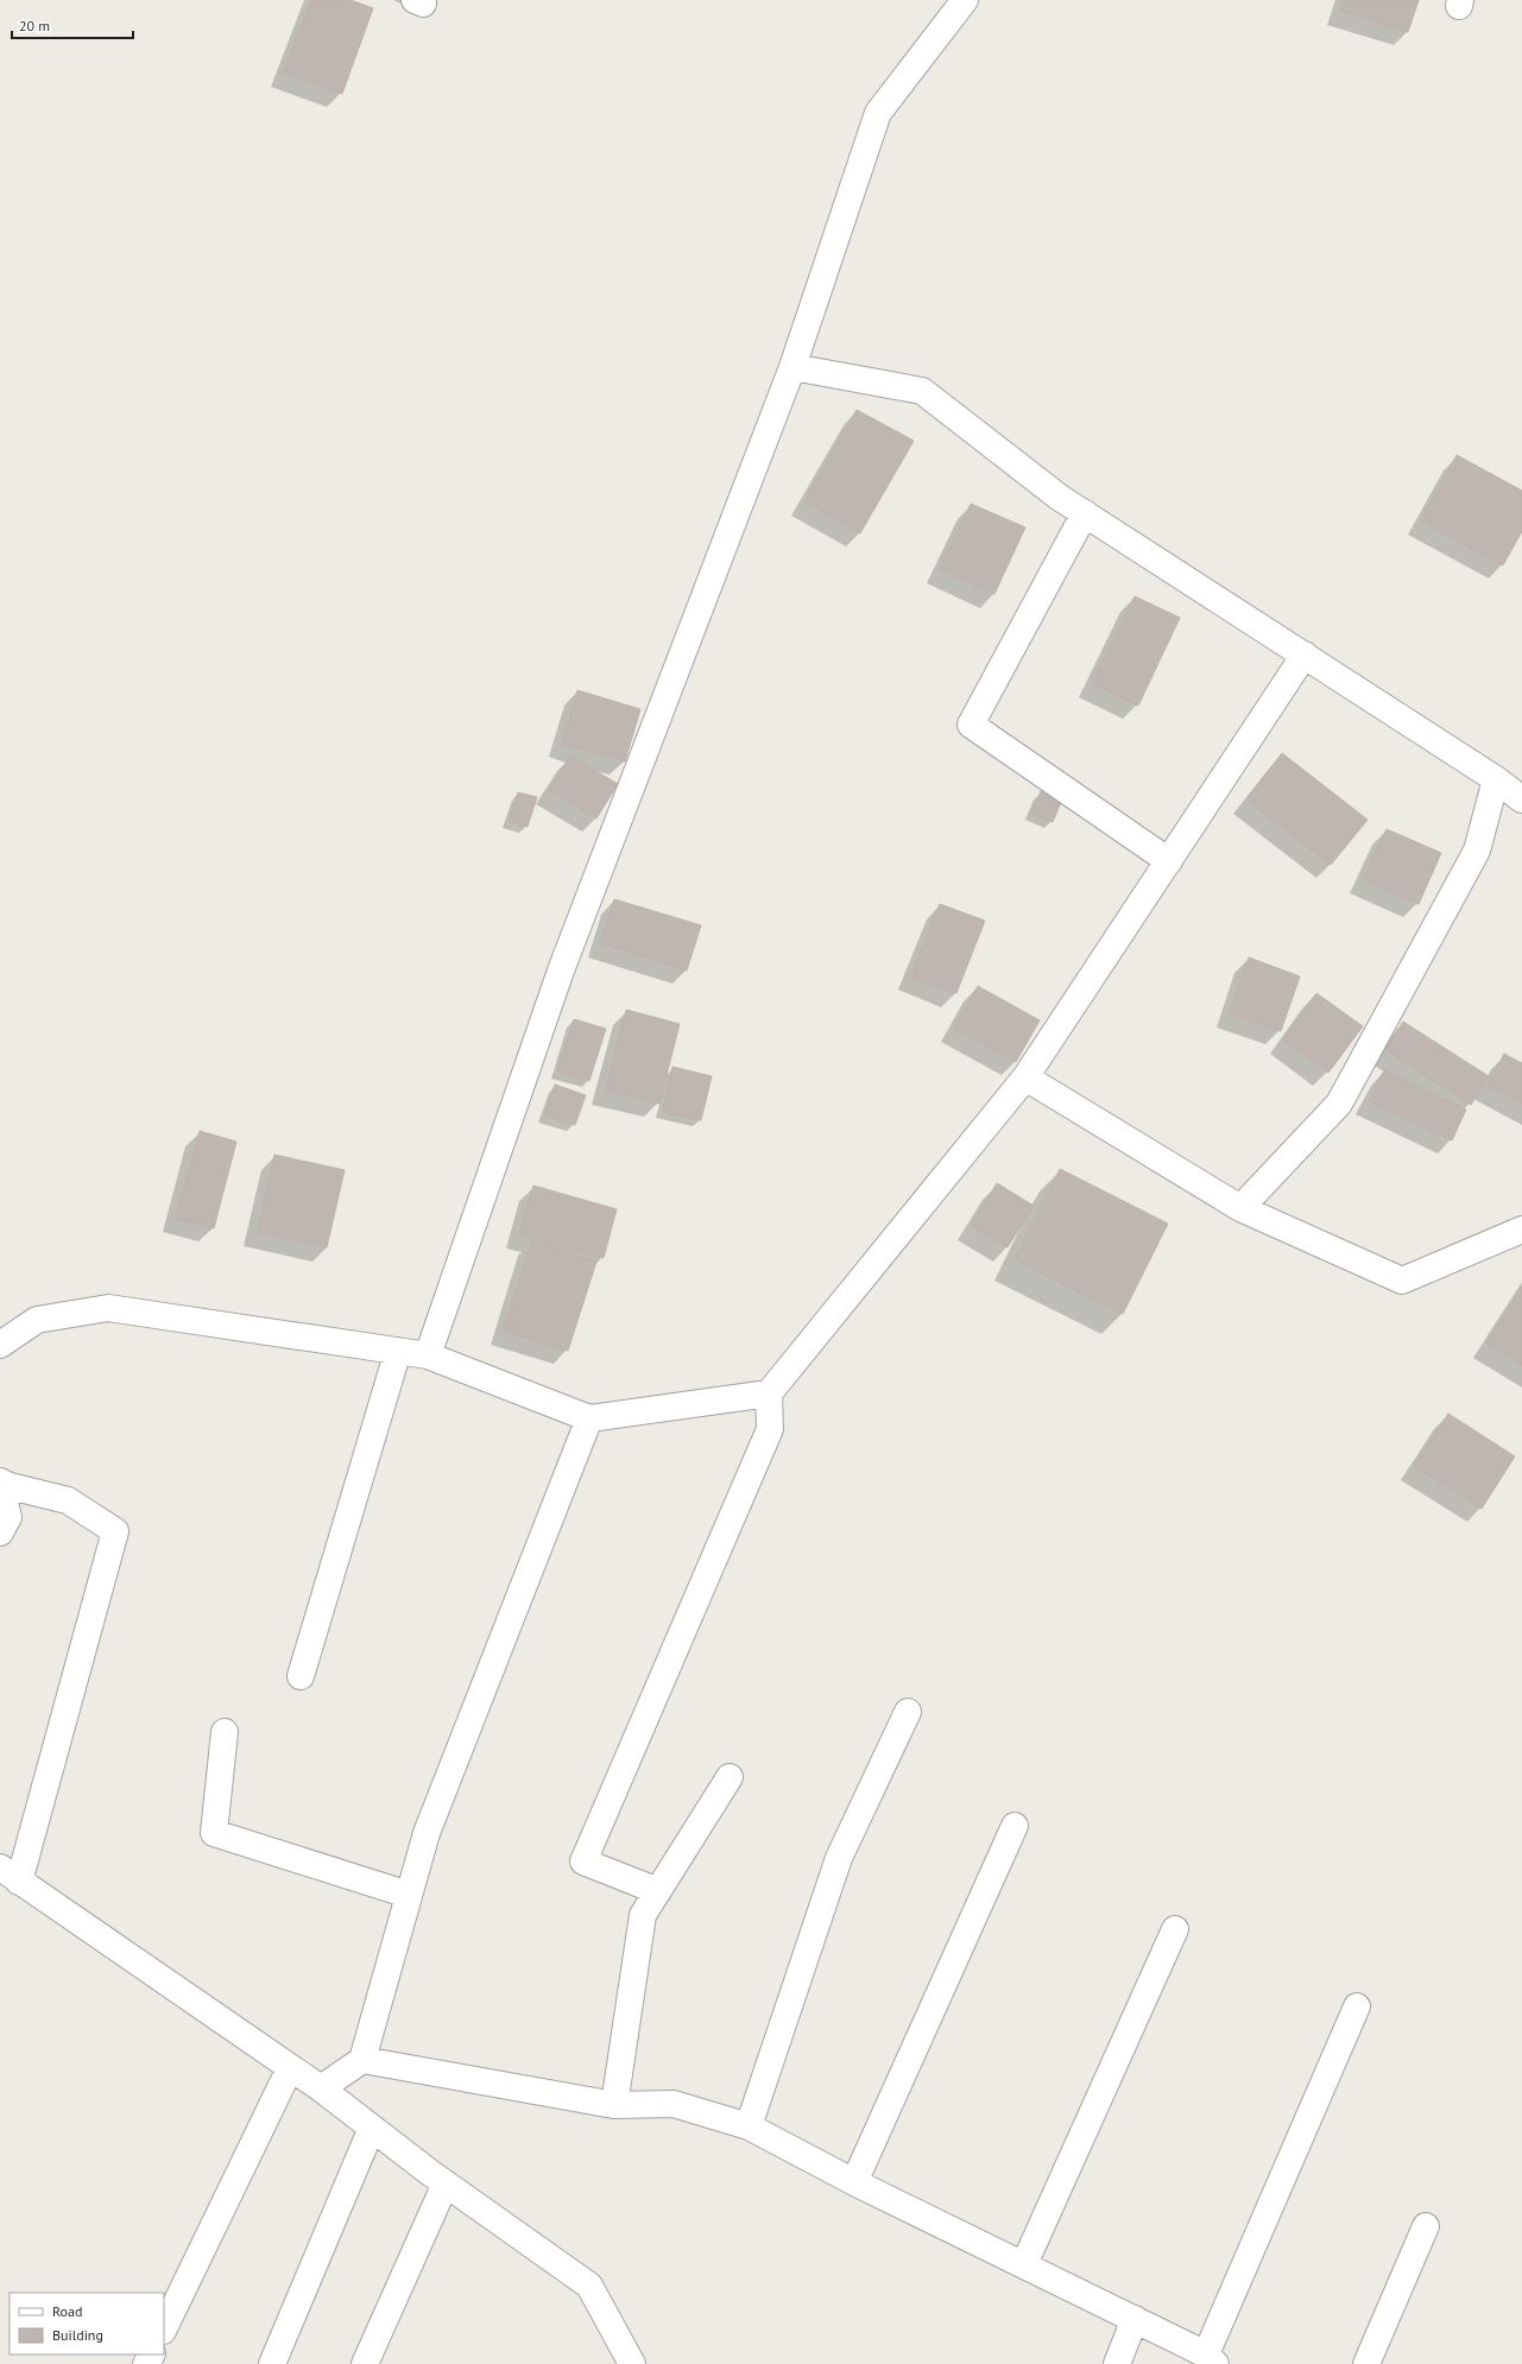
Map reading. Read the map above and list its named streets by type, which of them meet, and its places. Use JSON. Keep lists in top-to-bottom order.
{
  "legend": ["Road", "Building"],
  "scale_bar": "20 m"
}
